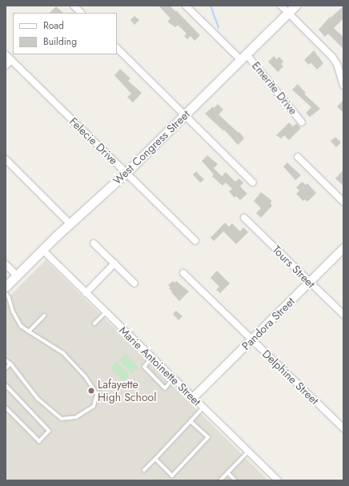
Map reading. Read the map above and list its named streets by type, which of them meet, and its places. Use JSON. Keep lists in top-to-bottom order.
{
  "streets": {
    "main road": ["West Congress Street"],
    "street": [
      "Emerite Drive",
      "Felecie Drive",
      "Tours Street",
      "Pandora Street",
      "Marie Antoinette Street",
      "Delphine Street"
    ]
  },
  "crossings": [
    ["Emerite Drive", "West Congress Street"],
    ["Felecie Drive", "West Congress Street"],
    ["West Congress Street", "Marie Antoinette Street"],
    ["Tours Street", "Pandora Street"],
    ["Pandora Street", "Marie Antoinette Street"],
    ["Pandora Street", "Delphine Street"]
  ],
  "places": ["Lafayette High School"],
  "legend": ["Road", "Building"]
}
